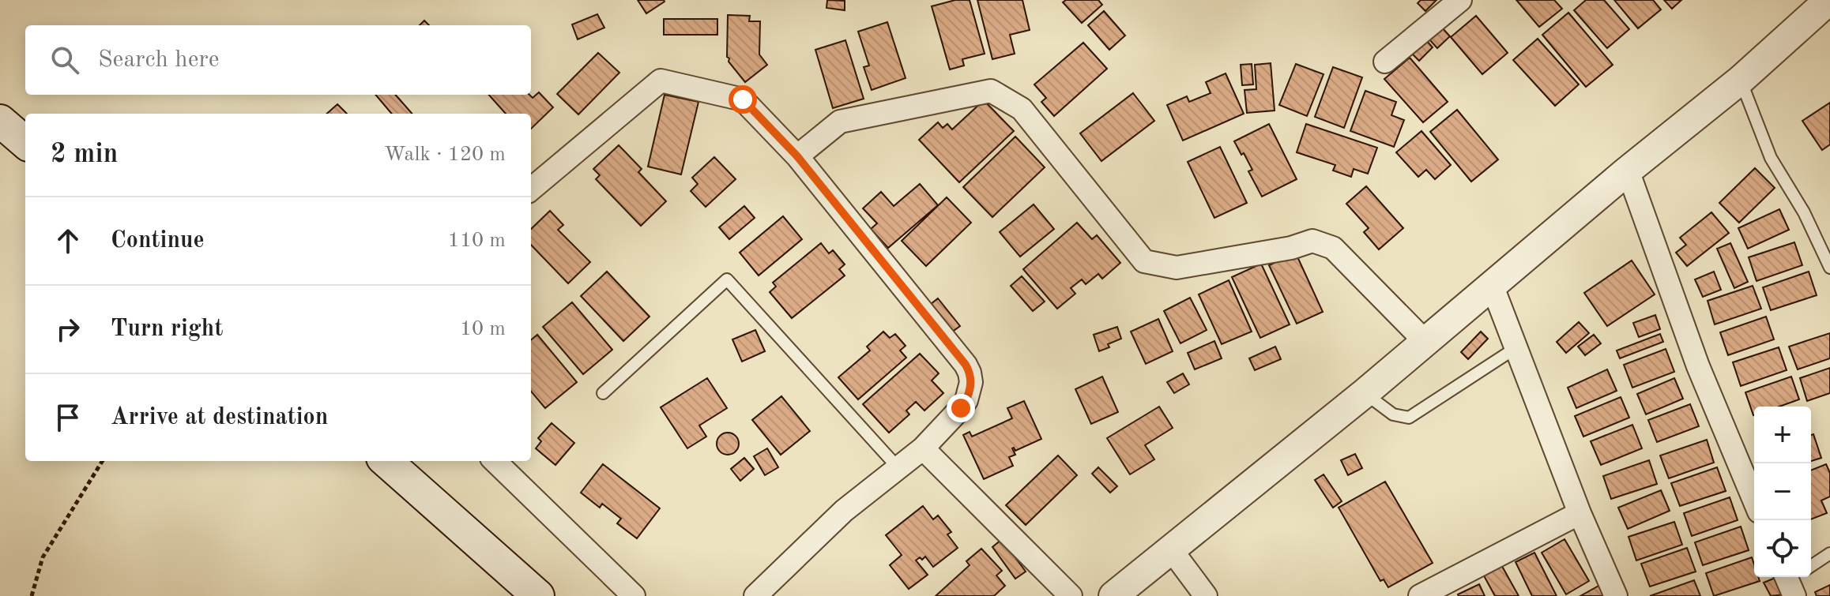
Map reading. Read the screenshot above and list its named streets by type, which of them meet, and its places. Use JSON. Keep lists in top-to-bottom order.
{
  "page": {
    "search": "Search here",
    "heading": ["2 min", "Walk · 120 m"],
    "list": [
      ["Continue", "110 m"],
      ["Turn right", "10 m"],
      "Arrive at destination"
    ],
    "map_buttons": ["+", "−"]
  }
}
